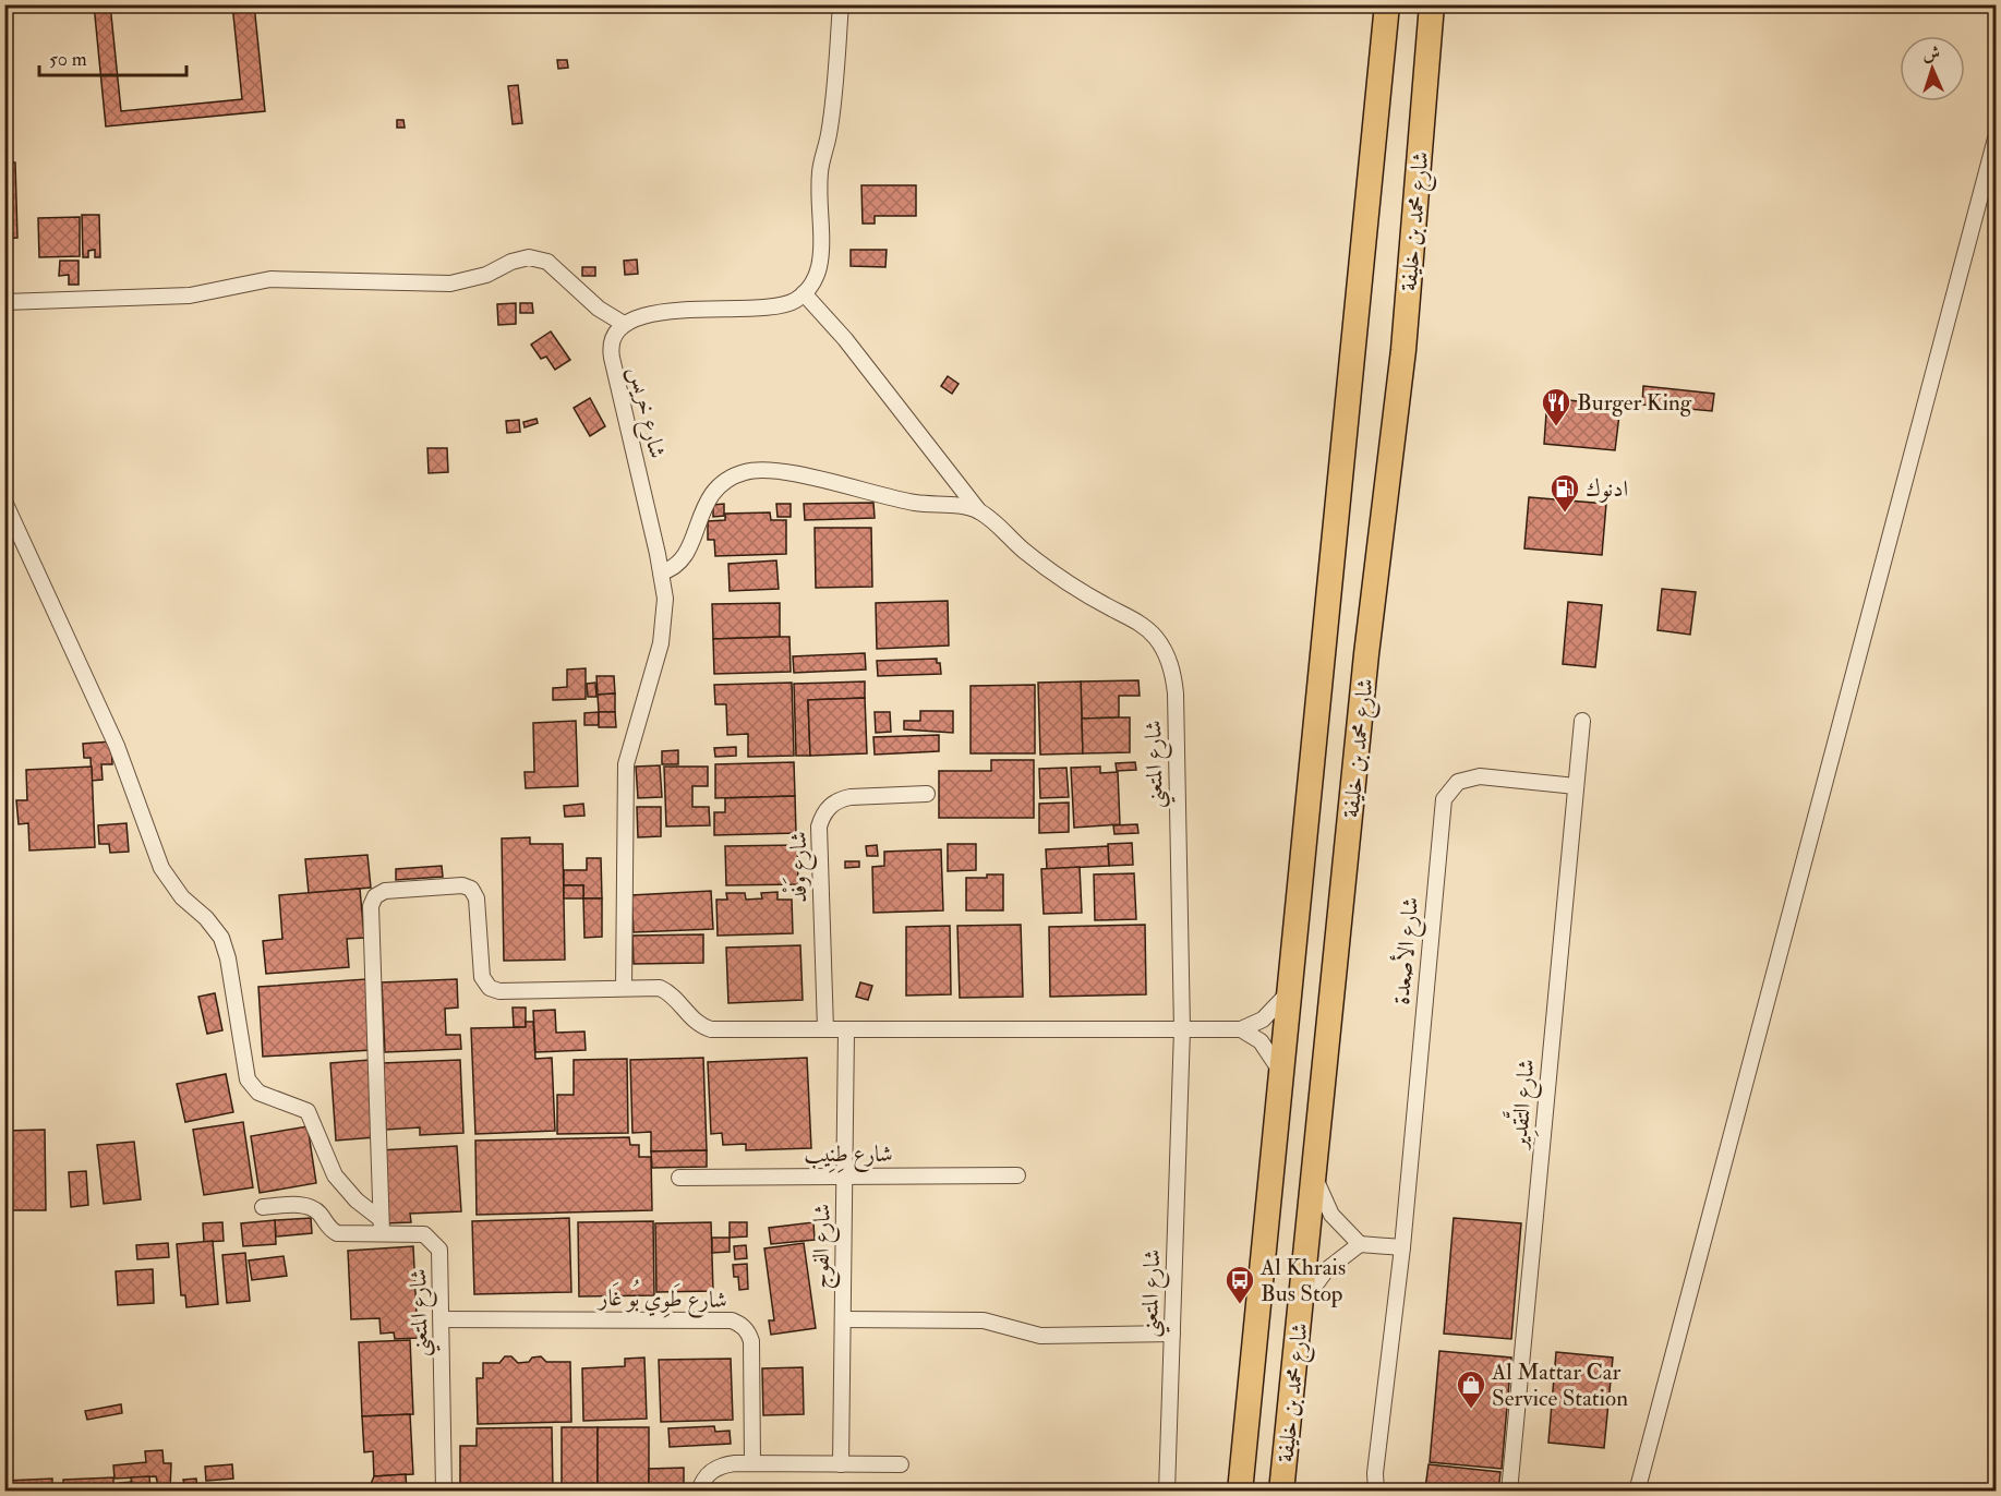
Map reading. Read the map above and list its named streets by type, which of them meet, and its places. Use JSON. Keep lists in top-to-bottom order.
{
  "streets": {
    "highway": ["شارع محمد بن خليفة"],
    "street": [
      "شارع خريس",
      "شارع المتعني",
      "شارع وَفْد",
      "شارع الأصعدة",
      "شارع التَّقدِير",
      "شارع طِنِيب",
      "شارع الفوج",
      "شارع طَوِي بُو غَار"
    ]
  },
  "crossings": [
    ["شارع خريس", "شارع المتعني"],
    ["شارع المتعني", "شارع طَوِي بُو غَار"],
    ["شارع الأصعدة", "شارع التَّقدِير"],
    ["شارع طِنِيب", "شارع الفوج"]
  ],
  "places": {
    "restaurant": ["Burger King"],
    "fuel station": ["ادنوك"],
    "bus stop": ["Al Khrais Bus Stop"],
    "shop": ["Al Mattar Car Service Station"]
  },
  "scale_bar": "50 m",
  "north": "top"
}
